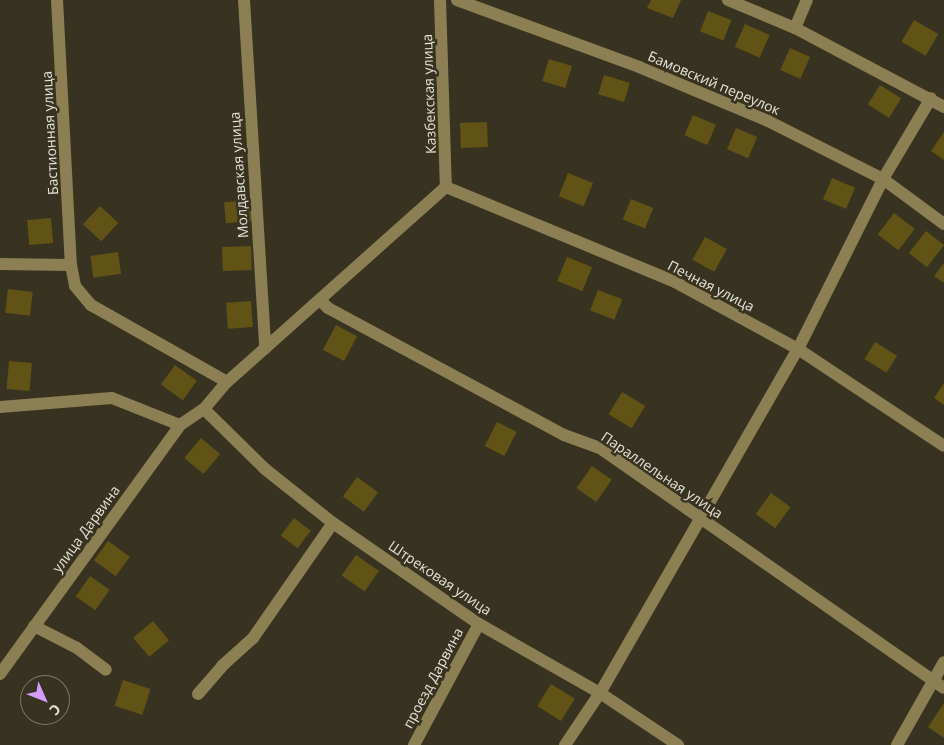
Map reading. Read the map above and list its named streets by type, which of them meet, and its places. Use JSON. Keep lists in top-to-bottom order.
{
  "streets": {
    "street": [
      "Бамовский переулок",
      "Казбекская улица",
      "Бастионная улица",
      "Молдавская улица",
      "Печная улица",
      "Параллельная улица",
      "улица Дарвина",
      "Штрековая улица",
      "проезд Дарвина"
    ]
  },
  "crossings": [
    ["Казбекская улица", "Печная улица"],
    ["Казбекская улица", "улица Дарвина"],
    ["Бастионная улица", "улица Дарвина"],
    ["Молдавская улица", "улица Дарвина"],
    ["Печная улица", "улица Дарвина"],
    ["Параллельная улица", "улица Дарвина"],
    ["улица Дарвина", "Штрековая улица"],
    ["Штрековая улица", "проезд Дарвина"]
  ],
  "north": "bottom right"
}
